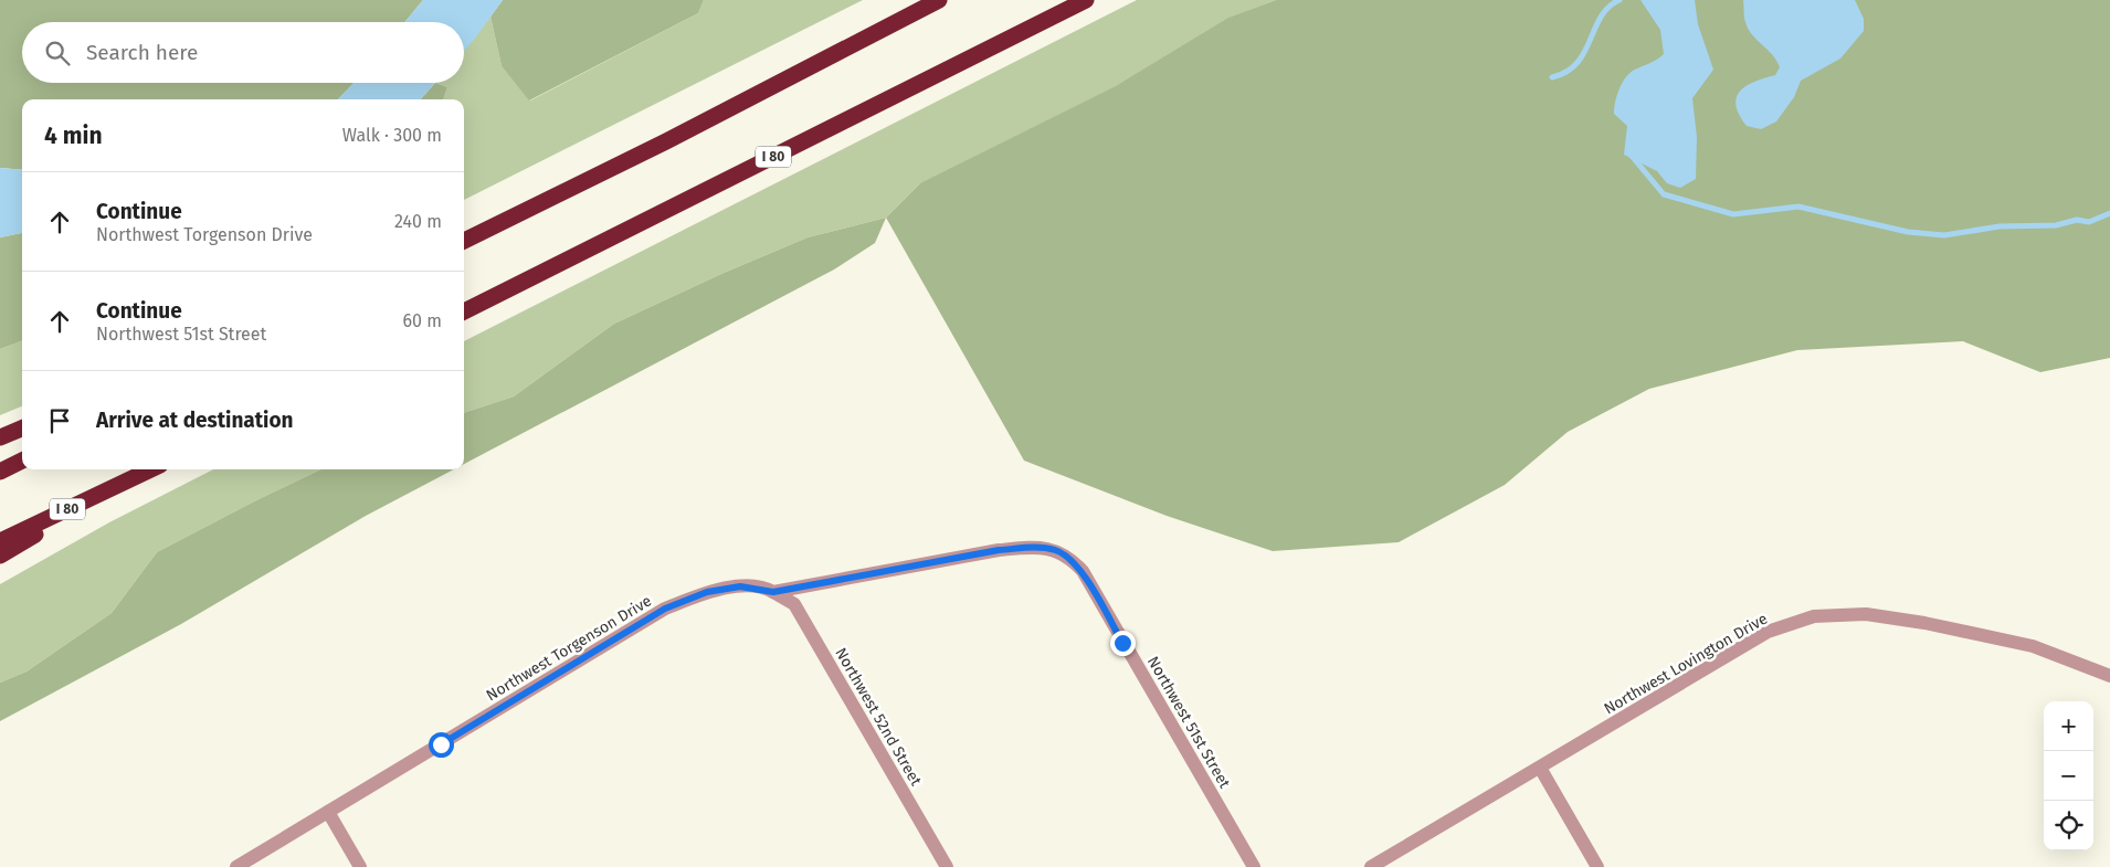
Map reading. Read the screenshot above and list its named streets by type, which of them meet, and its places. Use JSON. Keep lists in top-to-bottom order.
{
  "streets": {
    "highway": ["I 80"],
    "street": [
      "Northwest Torgenson Drive",
      "Northwest Lovington Drive",
      "Northwest 52nd Street",
      "Northwest 51st Street"
    ]
  },
  "crossings": [
    ["Northwest Torgenson Drive", "Northwest 52nd Street"],
    ["Northwest Torgenson Drive", "Northwest 51st Street"]
  ],
  "page": {
    "search": "Search here",
    "heading": ["4 min", "Walk · 300 m"],
    "list": [
      ["Continue", "Northwest Torgenson Drive", "240 m"],
      ["Continue", "Northwest 51st Street", "60 m"],
      "Arrive at destination"
    ],
    "map_buttons": ["+", "−"]
  }
}
